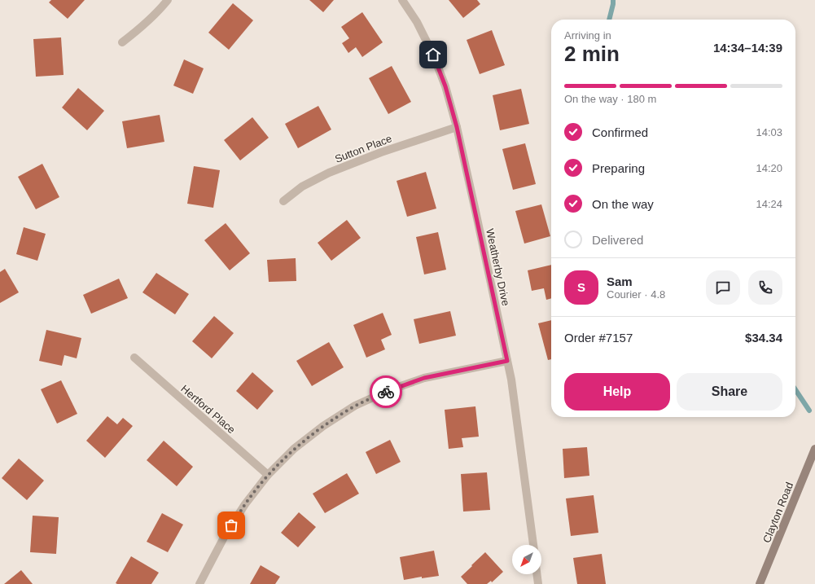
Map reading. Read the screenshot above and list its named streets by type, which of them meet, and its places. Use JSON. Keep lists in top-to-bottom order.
{
  "streets": {
    "street": [
      "Sutton Place",
      "Weatherby Drive",
      "Hertford Place",
      "Clayton Road"
    ]
  },
  "crossings": [
    ["Sutton Place", "Weatherby Drive"]
  ],
  "north": "bottom left",
  "page": {
    "heading": ["2 min", "Arriving in", "14:34–14:39"],
    "panel": [
      "Sam",
      "Courier · 4.8",
      "Order #7157",
      "$34.34"
    ],
    "bar": "On the way · 180 m",
    "list": [
      ["Confirmed", "14:03"],
      ["Preparing", "14:20"],
      ["On the way", "14:24"],
      "Delivered"
    ],
    "round": "S",
    "buttons": ["Help", "Share"]
  }
}
